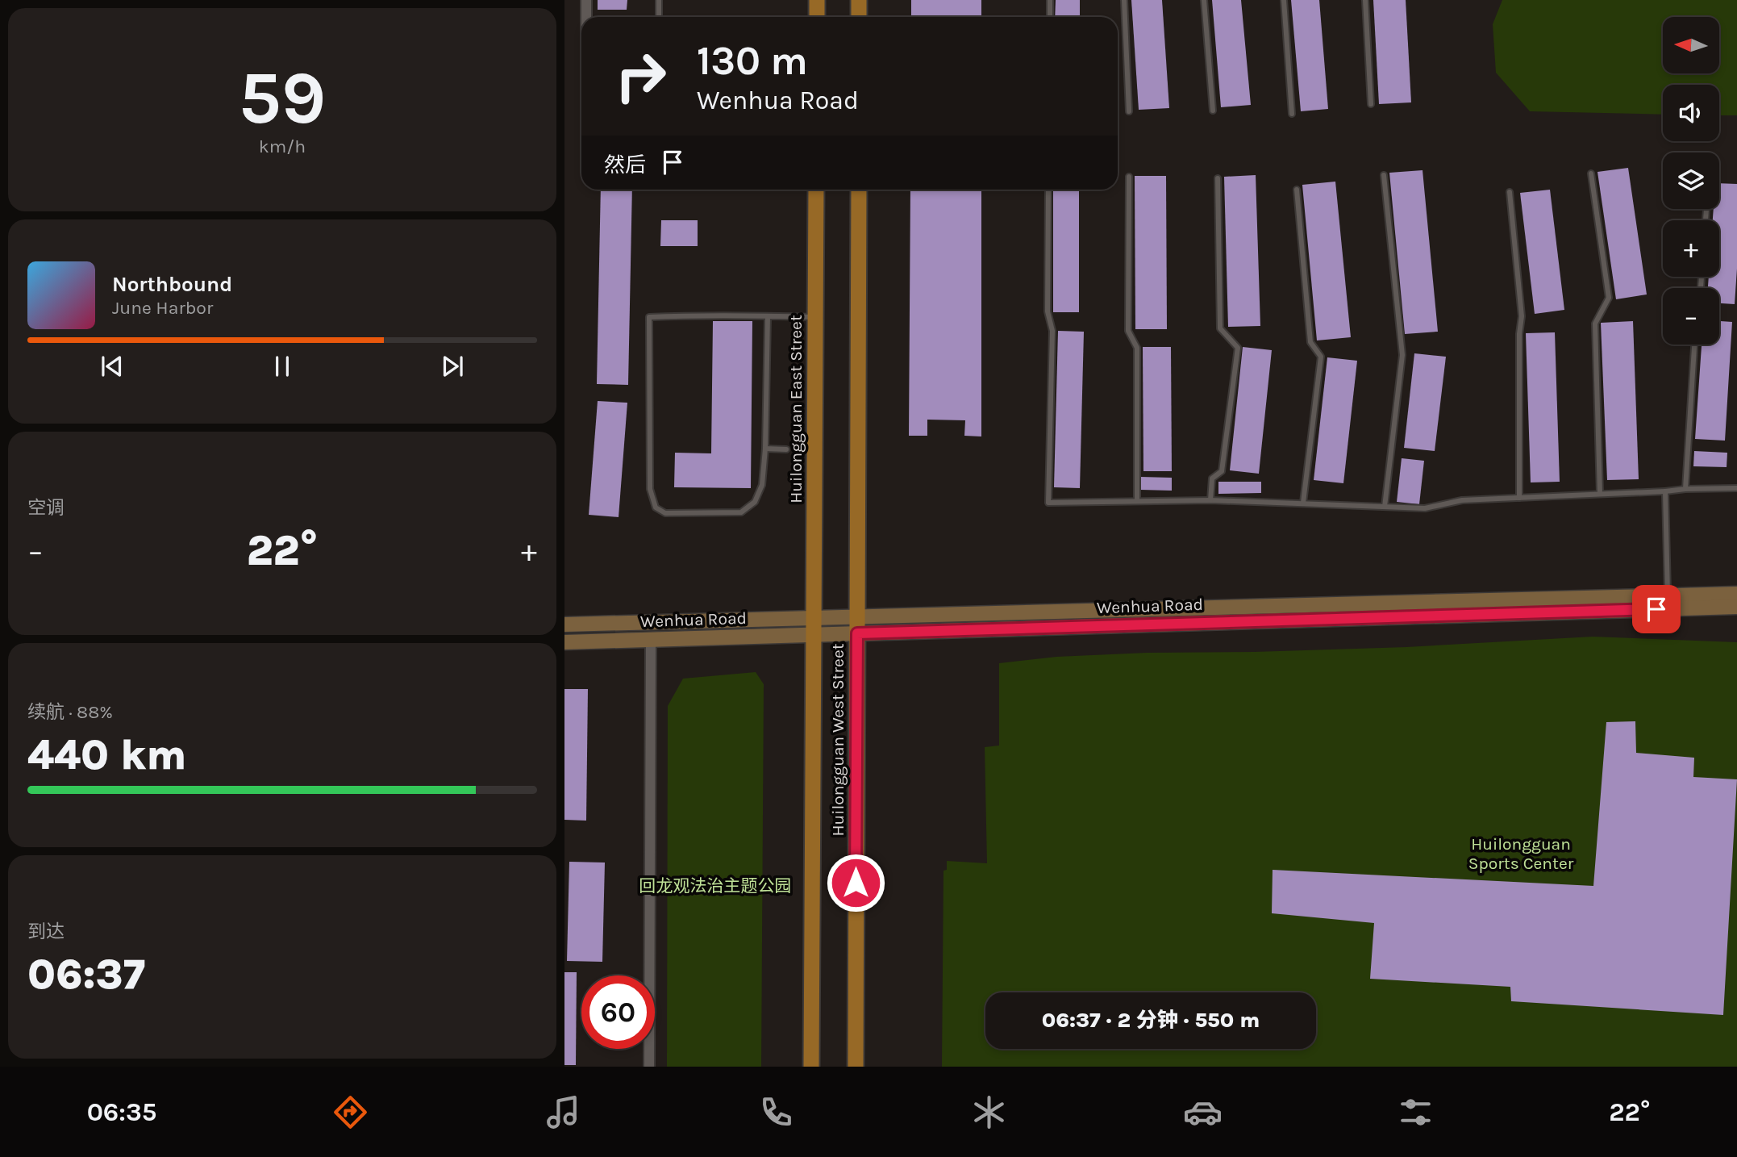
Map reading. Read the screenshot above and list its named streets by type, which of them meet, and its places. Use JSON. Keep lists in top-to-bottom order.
{
  "streets": {
    "main road": ["Huilongguan East Street", "Huilongguan West Street"],
    "street": ["Wenhua Road"]
  },
  "crossings": [
    ["Huilongguan East Street", "Wenhua Road"],
    ["Huilongguan East Street", "Huilongguan West Street"],
    ["Wenhua Road", "Huilongguan West Street"]
  ],
  "parks": ["Huilongguan Sports Center", "回龙观法治主题公园"],
  "north": "left",
  "page": {
    "tile": [
      ["59", "km/h"],
      "空调",
      ["续航 · 88%", "440 km"],
      ["到达", "06:37"]
    ],
    "map_buttons": ["+", "−"],
    "turn": ["130 m", "Wenhua Road"],
    "then": "然后",
    "song": ["Northbound", "June Harbor"],
    "heat": ["−", "22°", "+"],
    "limit": "60",
    "trip": "06:37 · 2 分钟 · 550 m",
    "tabs": ["06:35", "22°"]
  }
}
